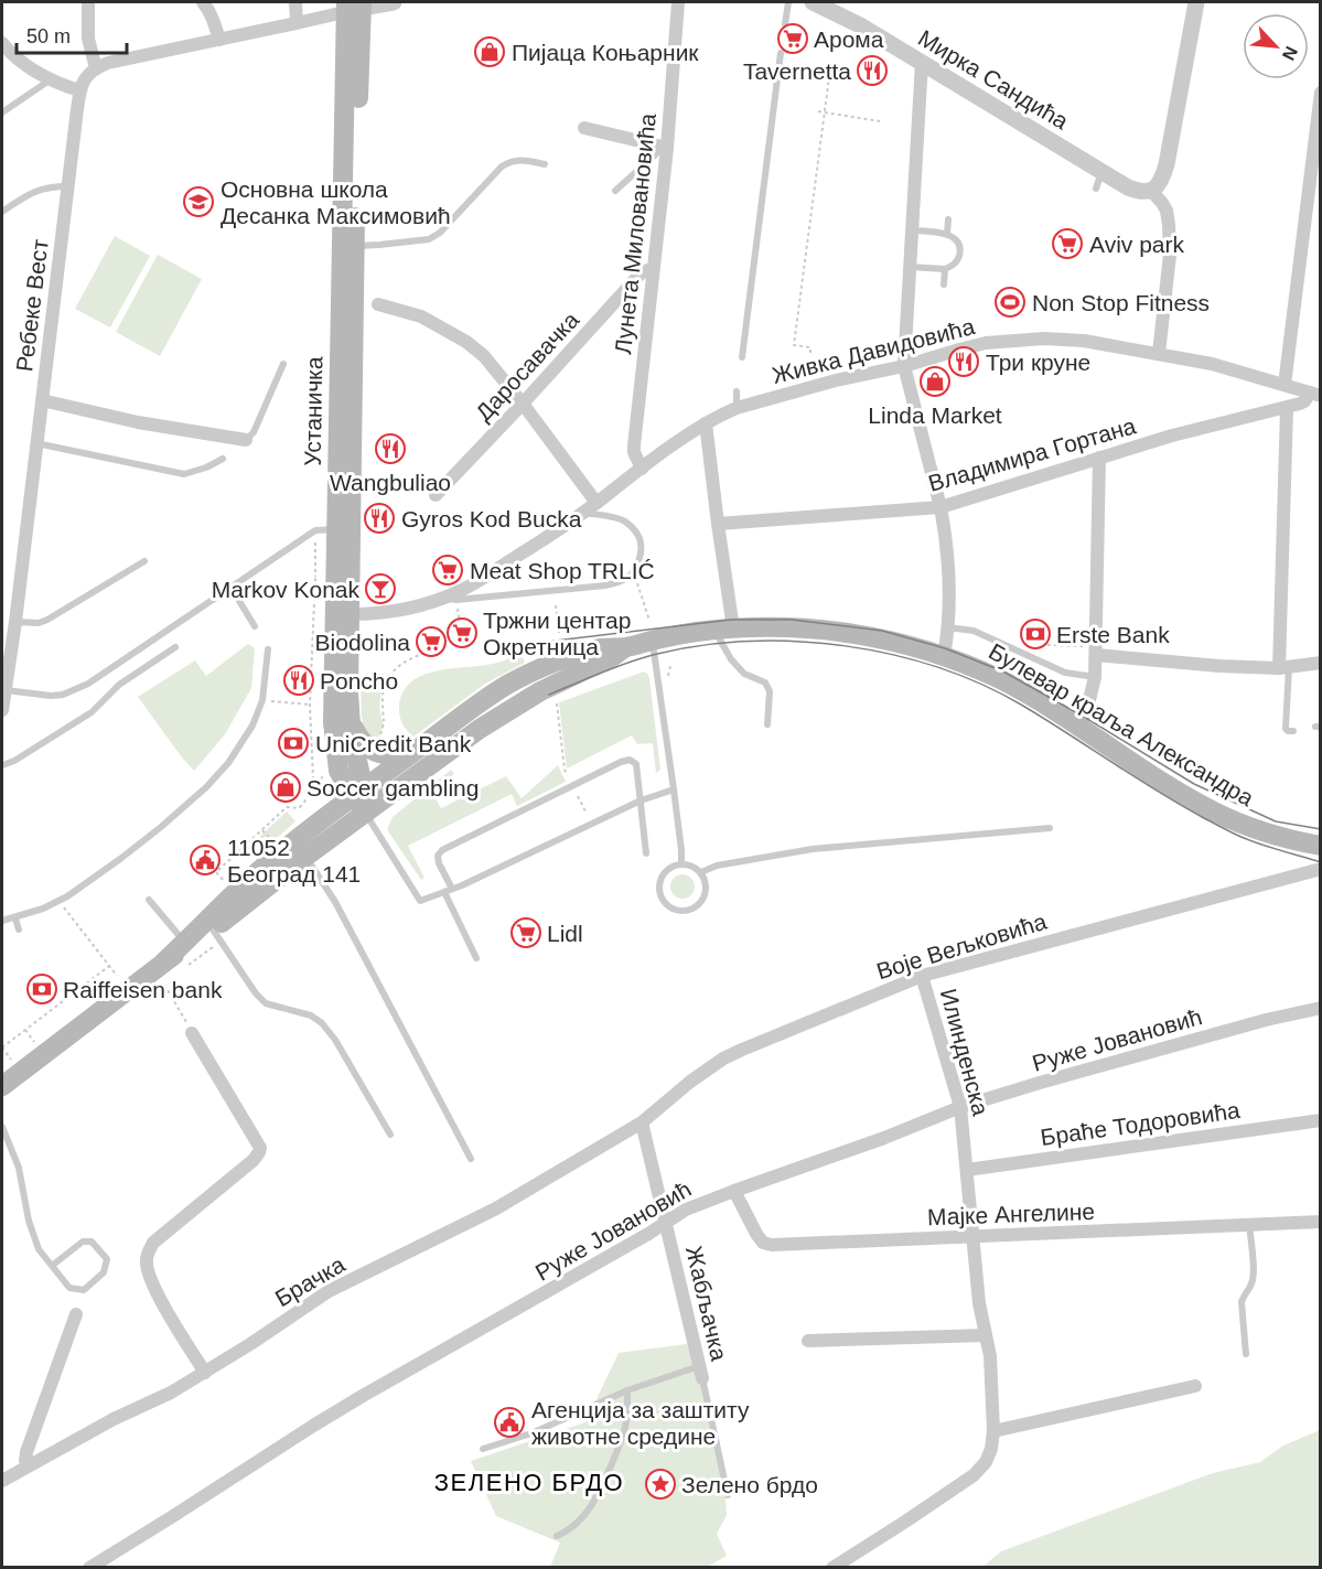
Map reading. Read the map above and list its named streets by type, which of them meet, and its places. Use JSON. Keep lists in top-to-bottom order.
{
  "streets": {
    "main road": ["Устаничка", "Булевар краља Александра"],
    "street": [
      "Мирка Сандића",
      "Лунета Миловановића",
      "Ребеке Вест",
      "Живка Давидовића",
      "Даросавачка",
      "Владимира Гортана",
      "Воје Вељковића",
      "Руже Јовановић",
      "Илинденска",
      "Браће Тодоровића",
      "Мајке Ангелине",
      "Брачка",
      "Жабљачка"
    ]
  },
  "crossings": [
    ["Лунета Миловановића", "Живка Давидовића"],
    ["Лунета Миловановића", "Даросавачка"],
    ["Живка Давидовића", "Устаничка"],
    ["Живка Давидовића", "Владимира Гортана"],
    ["Устаничка", "Булевар краља Александра"],
    ["Воје Вељковића", "Илинденска"],
    ["Воје Вељковића", "Брачка"],
    ["Воје Вељковића", "Жабљачка"],
    ["Руже Јовановић", "Илинденска"],
    ["Руже Јовановић", "Мајке Ангелине"],
    ["Руже Јовановић", "Жабљачка"],
    ["Илинденска", "Браће Тодоровића"],
    ["Илинденска", "Мајке Ангелине"],
    ["Брачка", "Жабљачка"]
  ],
  "districts": ["ЗЕЛЕНО БРДО"],
  "places": {
    "supermarket": [
      "Арома",
      "Aviv park",
      "Meat Shop TRLIĆ",
      "Тржни центар Окретница",
      "Biodolina",
      "Lidl"
    ],
    "shop": ["Пијаца Коњарник", "Linda Market", "Soccer gambling"],
    "restaurant": [
      "Tavernetta",
      "Три круне",
      "Wangbuliao",
      "Gyros Kod Bucka",
      "Poncho"
    ],
    "school or university": ["Основна школа Десанка Максимовић"],
    "sports": ["Non Stop Fitness"],
    "bar": ["Markov Konak"],
    "bank": ["Erste Bank", "UniCredit Bank", "Raiffeisen bank"],
    "public building": ["11052 Београд 141", "Агенција за заштиту животне средине"],
    "place": ["Зелено брдо"]
  },
  "scale_bar": "50 m",
  "north": "bottom right"
}
